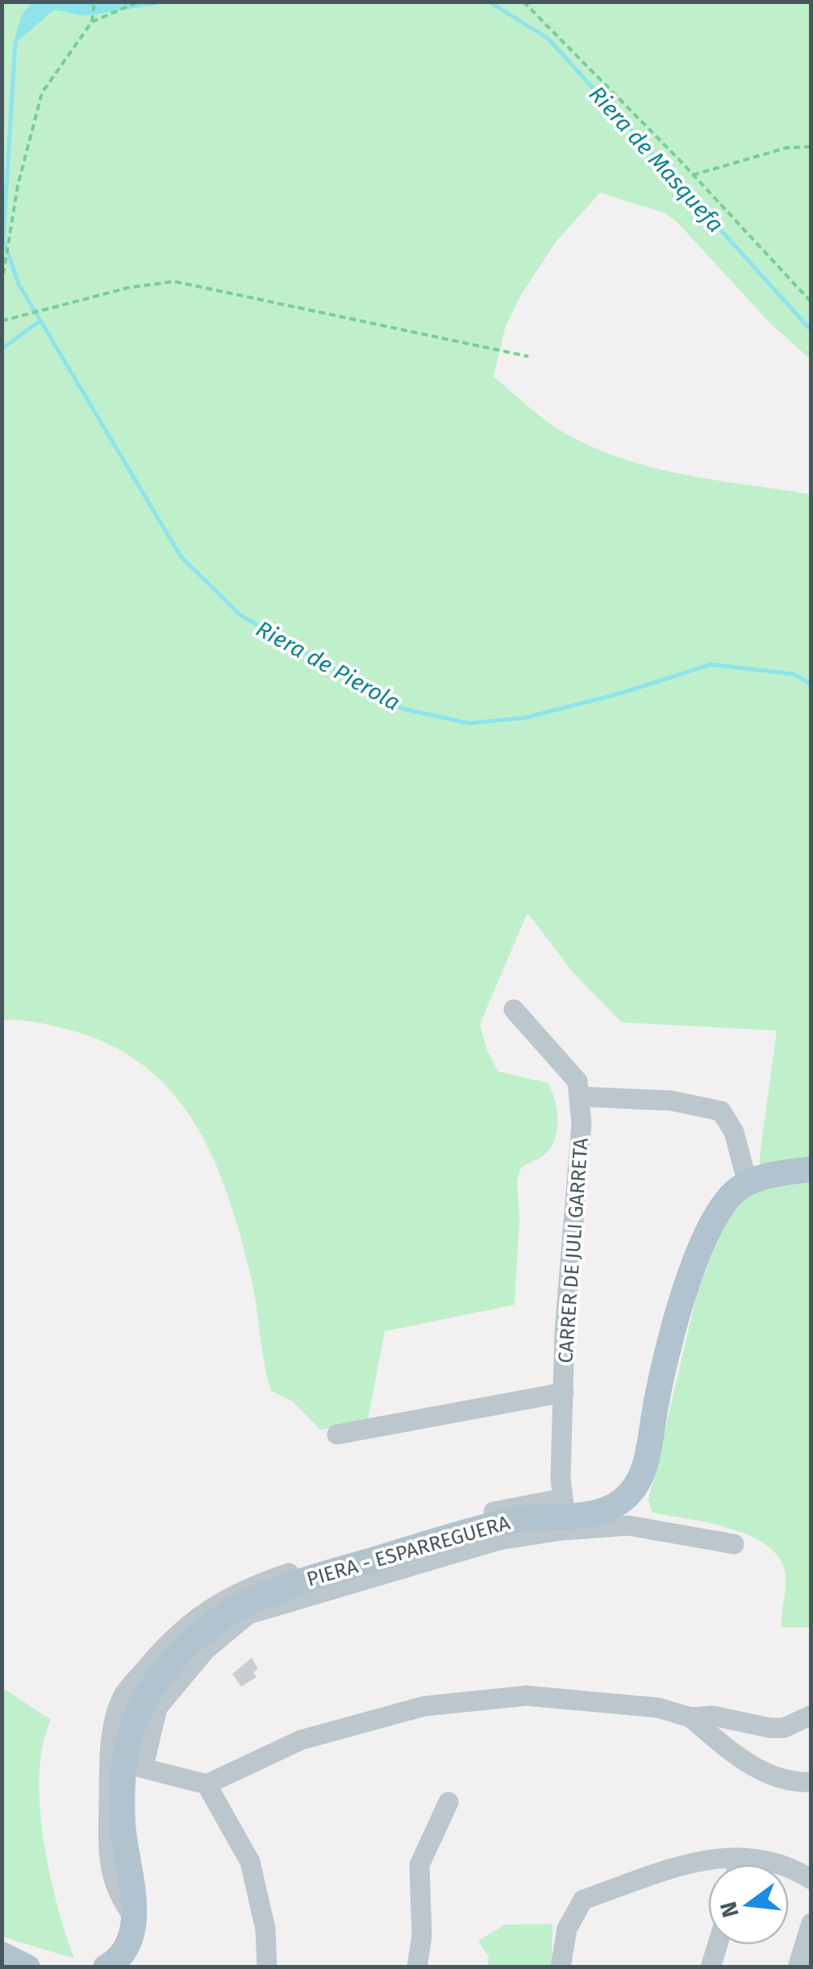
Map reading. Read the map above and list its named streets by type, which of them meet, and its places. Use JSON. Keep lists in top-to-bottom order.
{
  "streets": {
    "main road": ["PIERA - ESPARREGUERA"],
    "street": ["CARRER DE JULI GARRETA"]
  },
  "crossings": [
    ["CARRER DE JULI GARRETA", "PIERA - ESPARREGUERA"]
  ],
  "water": ["Riera de Masquefa", "Riera de Pierola"],
  "north": "left"
}
